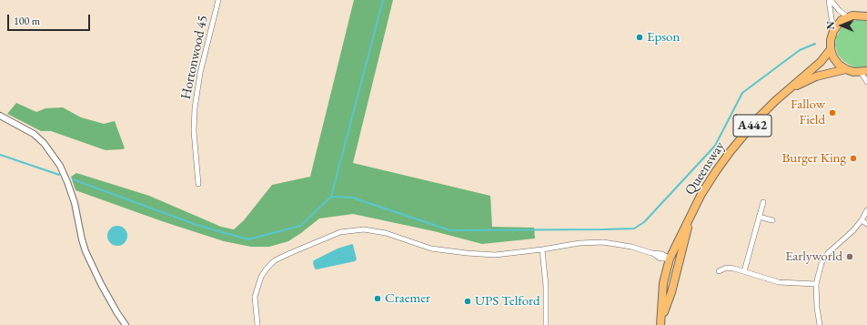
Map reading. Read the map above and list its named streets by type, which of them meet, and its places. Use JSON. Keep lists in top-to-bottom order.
{
  "streets": {
    "main road": ["A442", "Queensway"],
    "street": ["Hortonwood 45"]
  },
  "crossings": [
    ["A442", "Queensway"]
  ],
  "places": [
    "Epson",
    "Fallow Field",
    "Burger King",
    "Earlyworld",
    "Craemer",
    "UPS Telford"
  ],
  "scale_bar": "100 m",
  "north": "left"
}
